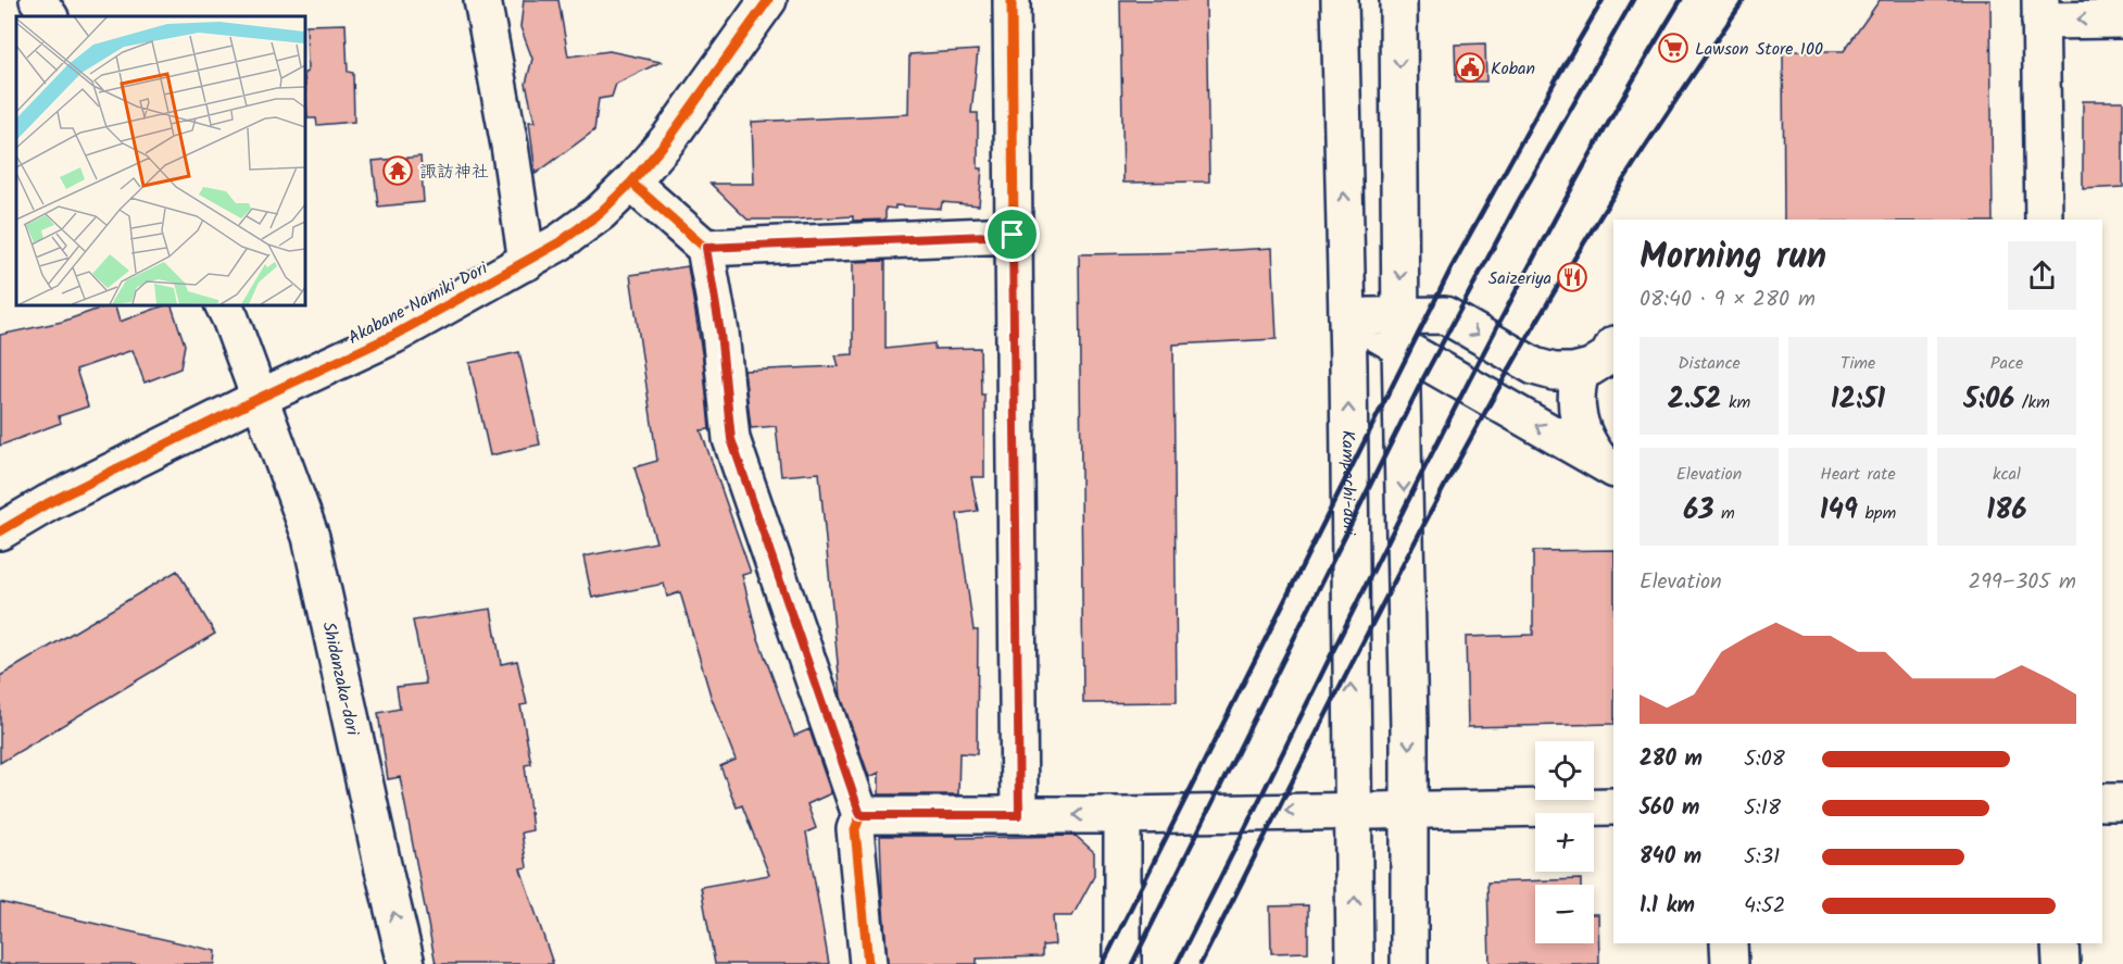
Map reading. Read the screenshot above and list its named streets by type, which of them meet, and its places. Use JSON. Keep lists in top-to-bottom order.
{
  "streets": {
    "street": ["Akabane Namiki Dori", "Kampachi-dori", "Shidanzaka-dori"]
  },
  "crossings": [
    ["Akabane Namiki Dori", "Shidanzaka-dori"]
  ],
  "one_way": ["Shidanzaka-dori"],
  "places": {
    "supermarket": ["Lawson Store 100"],
    "public building": ["Koban"],
    "temple": ["諏訪神社"],
    "restaurant": ["Saizeriya"]
  },
  "page": {
    "heading": ["Morning run", "08:40 · 9 × 280 m"],
    "stats": [
      ["Distance", "2.52 km"],
      ["Time", "12:51"],
      ["Pace", "5:06 /km"],
      ["Elevation", "63 m"],
      ["Heart rate", "149 bpm"],
      ["kcal", "186"]
    ],
    "chart": ["Elevation", "299–305 m"],
    "list": [
      {
        "name": "280 m",
        "note": "5:08"
      },
      {
        "name": "560 m",
        "note": "5:18"
      },
      {
        "name": "840 m",
        "note": "5:31"
      },
      {
        "name": "1.1 km",
        "note": "4:52"
      }
    ],
    "map_buttons": ["+", "−"]
  }
}
